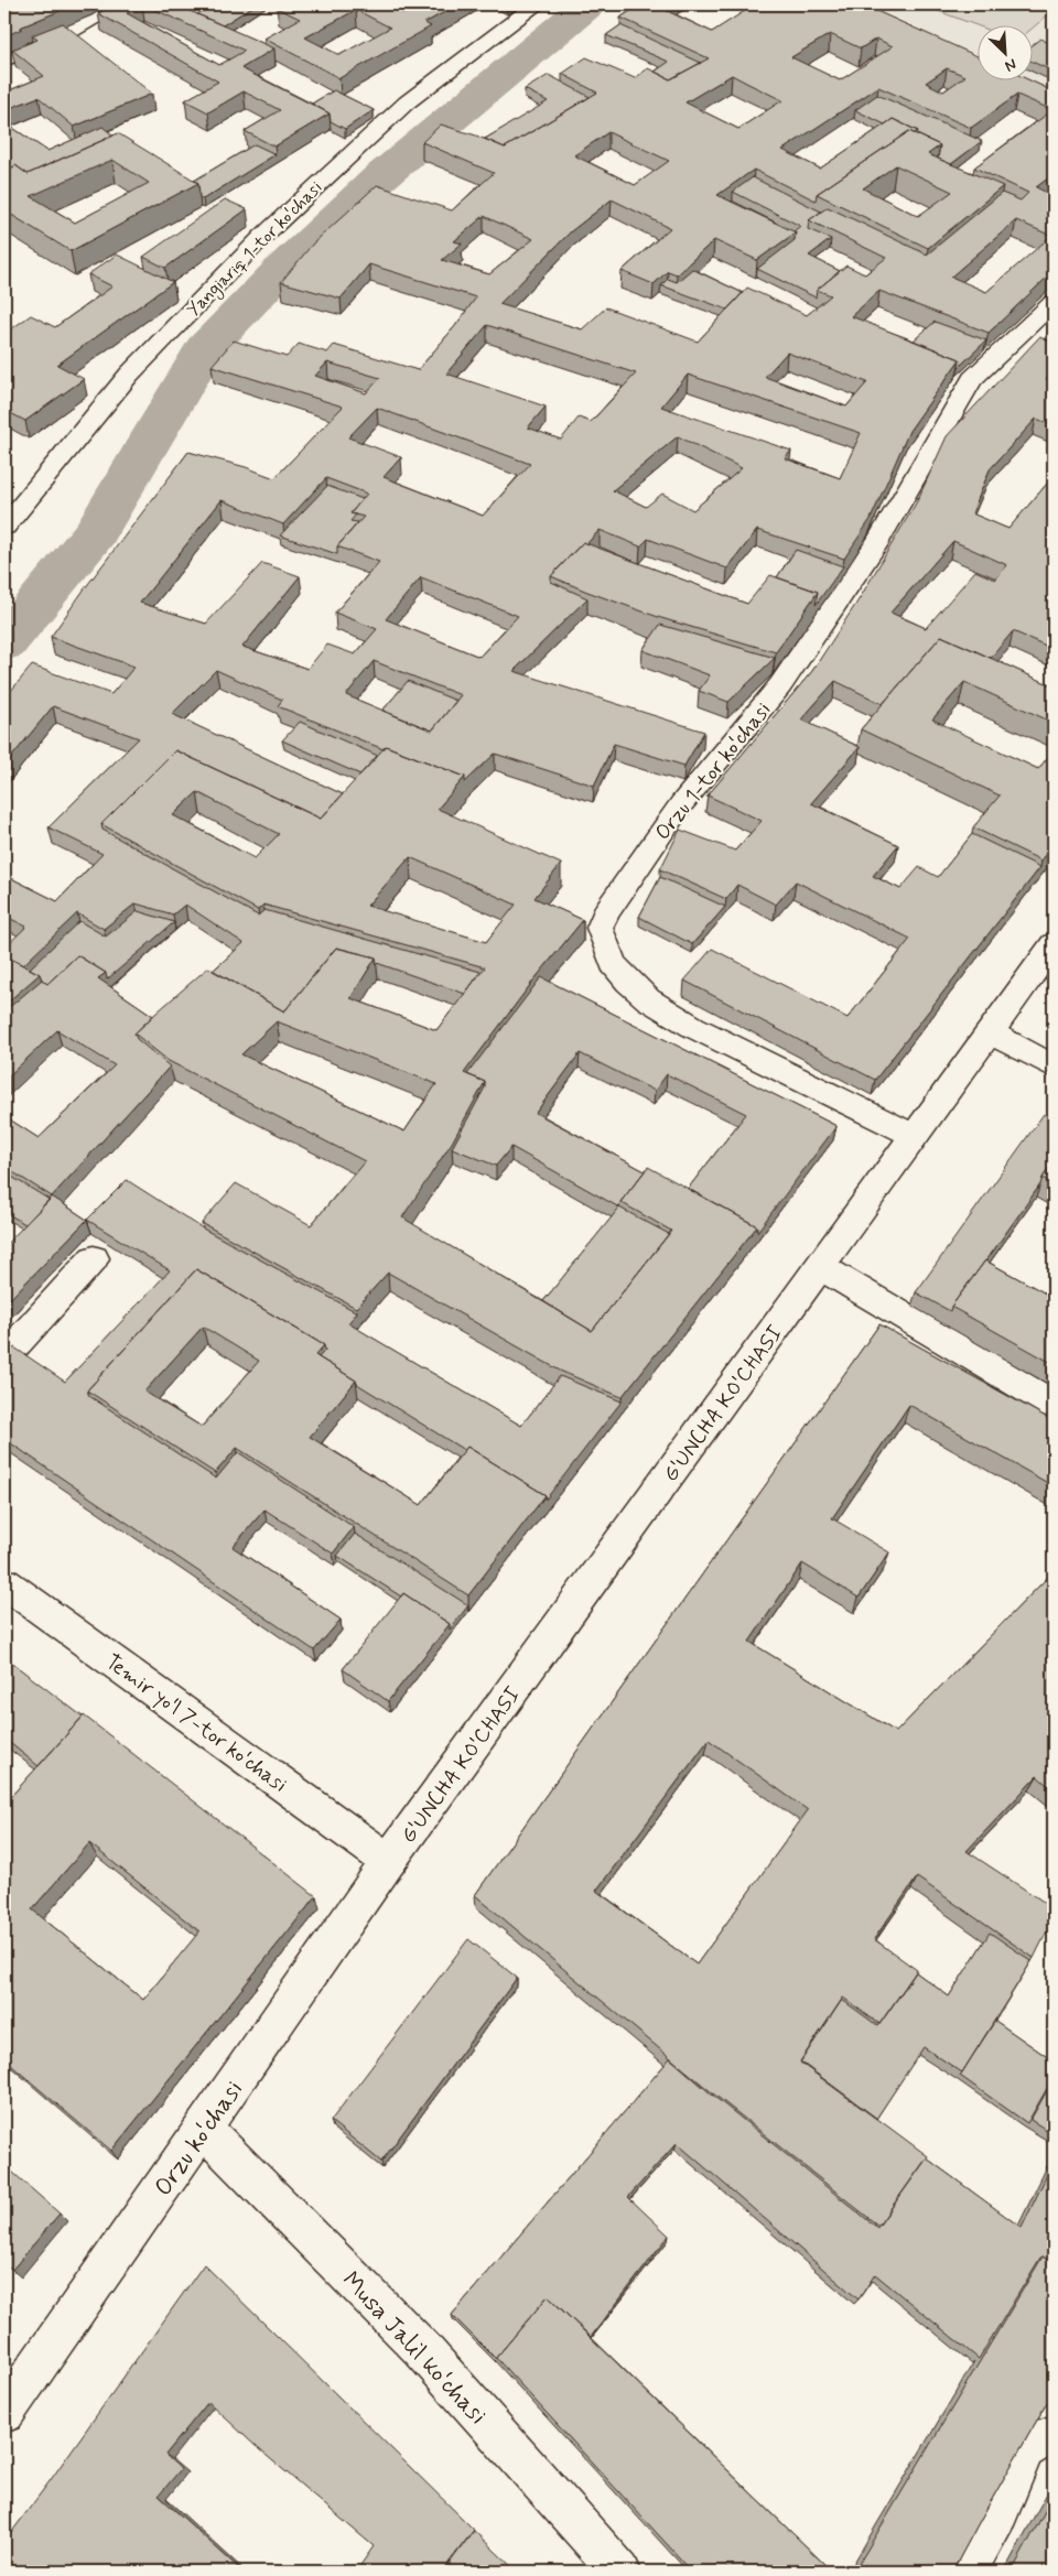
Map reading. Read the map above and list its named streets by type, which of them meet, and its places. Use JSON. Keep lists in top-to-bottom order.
{
  "streets": {
    "street": [
      "Yangiariq 1-tor koʻchasi",
      "Orzu 1-tor koʻchasi",
      "G'UNCHA KO'CHASI",
      "Temir yoʻl 7-tor koʻchasi",
      "Orzu koʻchasi",
      "Musa Jalil koʻchasi"
    ]
  },
  "crossings": [
    ["Orzu 1-tor koʻchasi", "G'UNCHA KO'CHASI"],
    ["G'UNCHA KO'CHASI", "Temir yoʻl 7-tor koʻchasi"],
    ["G'UNCHA KO'CHASI", "Orzu koʻchasi"],
    ["Temir yoʻl 7-tor koʻchasi", "Orzu koʻchasi"],
    ["Orzu koʻchasi", "Musa Jalil koʻchasi"]
  ],
  "north": "bottom right"
}
